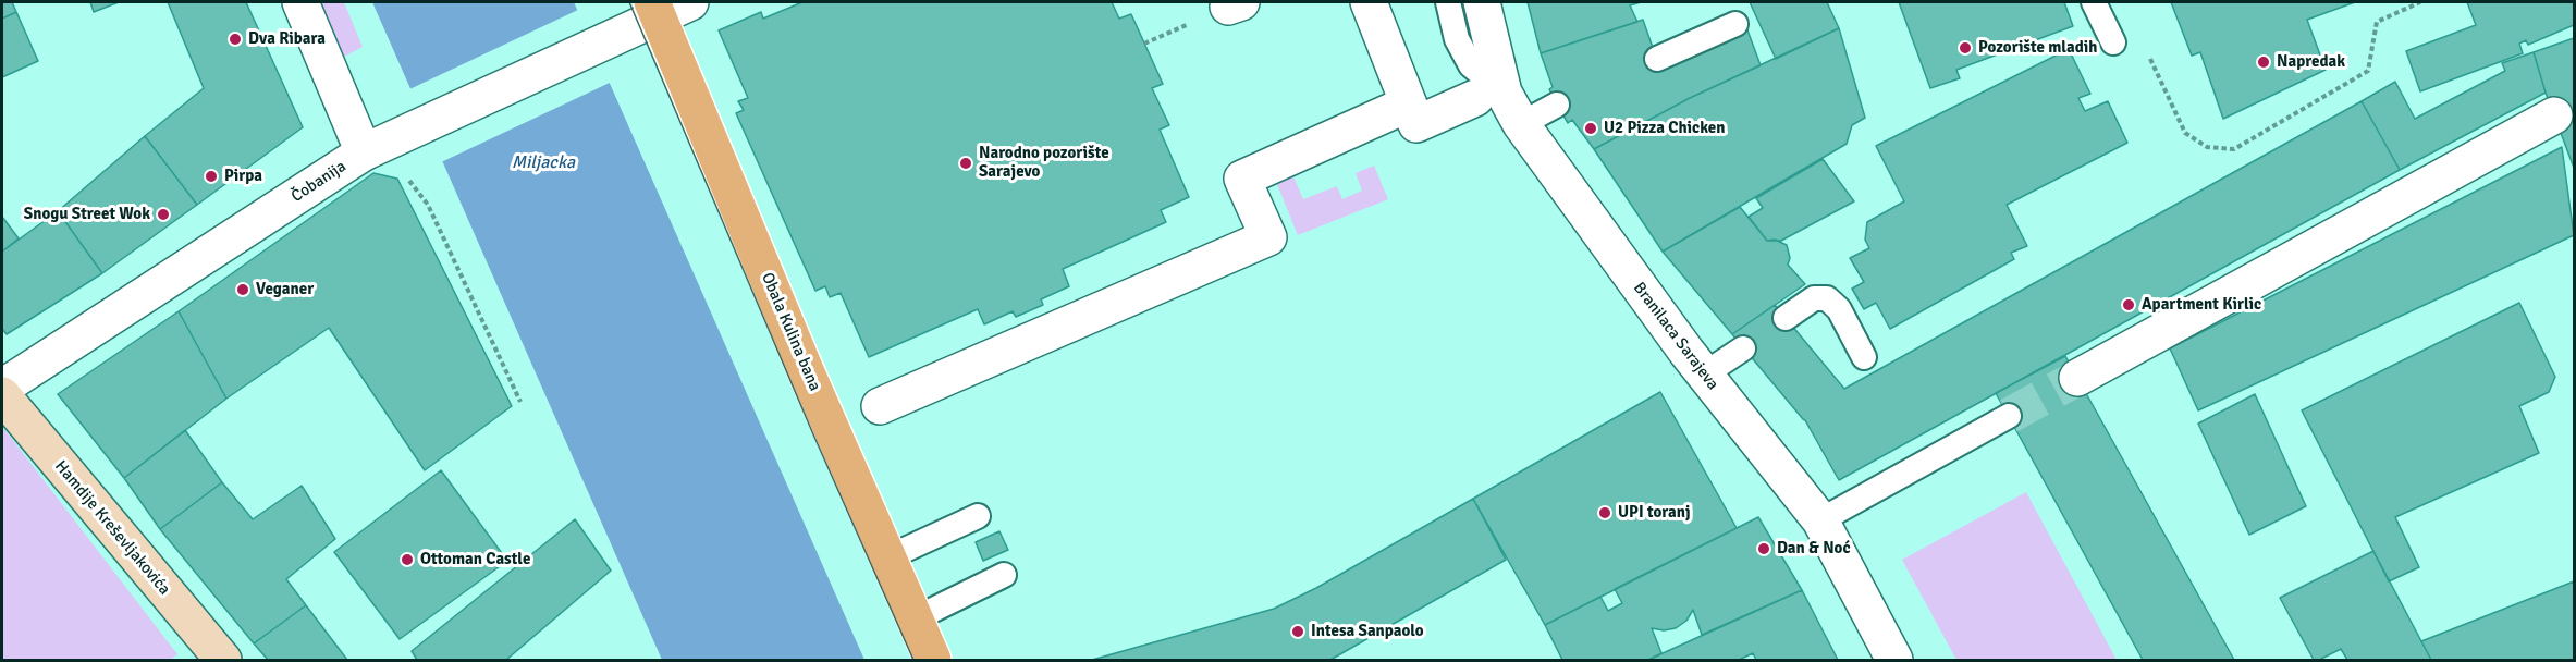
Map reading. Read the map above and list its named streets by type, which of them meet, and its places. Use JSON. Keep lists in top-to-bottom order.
{
  "streets": {
    "main road": ["Obala Kulina bana", "Hamdije Kreševljakovića"],
    "street": ["Čobanija", "Branilaca Sarajeva"]
  },
  "crossings": [
    ["Čobanija", "Obala Kulina bana"]
  ],
  "water": ["Miljacka"],
  "places": [
    "Dva Ribara",
    "Pozorište mladih",
    "Napredak",
    "U2 Pizza Chicken",
    "Narodno pozorište Sarajevo",
    "Pirpa",
    "Snogu Street Wok",
    "Veganer",
    "Apartment Kirlic",
    "UPI toranj",
    "Dan & Noć",
    "Ottoman Castle",
    "Intesa Sanpaolo"
  ]
}
